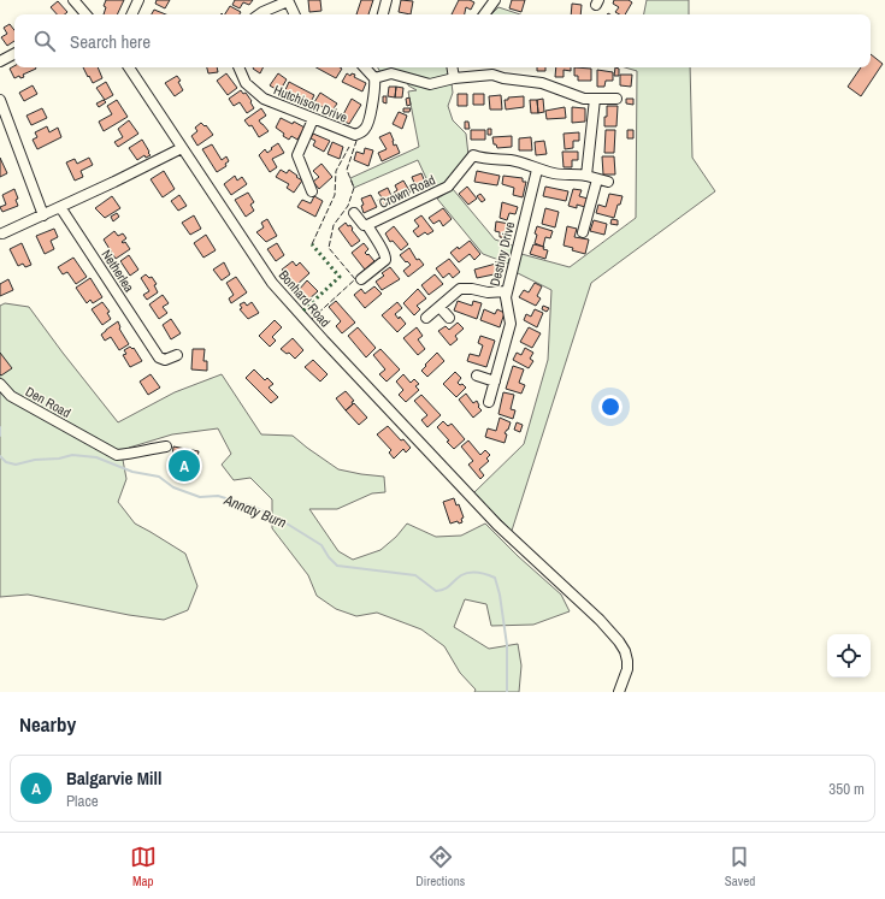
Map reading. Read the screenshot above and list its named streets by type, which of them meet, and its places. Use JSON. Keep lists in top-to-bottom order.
{
  "streets": {
    "street": [
      "Hutchison Drive",
      "Crown Road",
      "Destiny Drive",
      "Netherlea",
      "Bonhard Road",
      "Den Road"
    ]
  },
  "crossings": [
    ["Crown Road", "Destiny Drive"]
  ],
  "water": ["Annaty Burn"],
  "page": {
    "search": "Search here",
    "pins": "A",
    "heading": "Nearby",
    "list": [
      {
        "mark": "A",
        "name": "Balgarvie Mill",
        "note": "Place",
        "value": "350 m"
      }
    ],
    "nav": ["Map", "Directions", "Saved"]
  }
}
